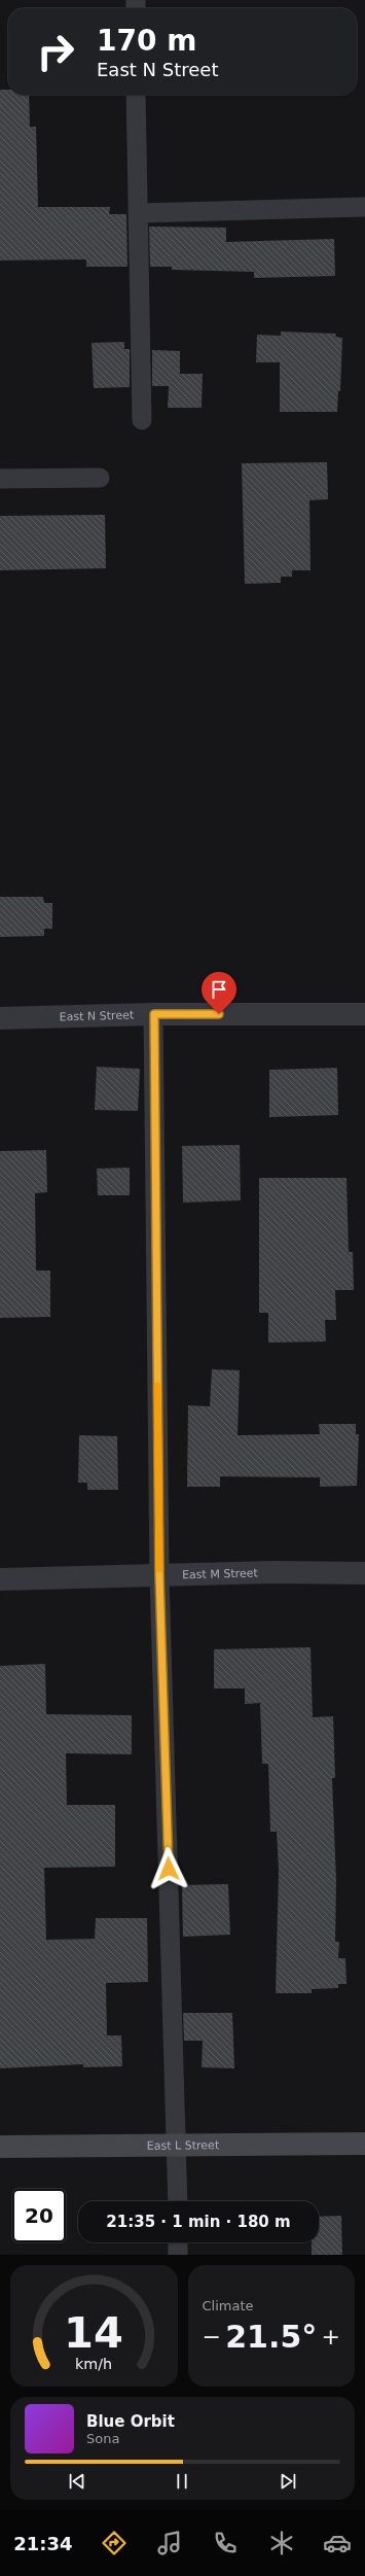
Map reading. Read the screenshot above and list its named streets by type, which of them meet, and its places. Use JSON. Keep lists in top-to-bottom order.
{
  "streets": {
    "street": ["East N Street", "East M Street", "East L Street"]
  },
  "page": {
    "turn": ["170 m", "East N Street"],
    "limit": "20",
    "trip": "21:35 · 1 min · 180 m",
    "tile": "Climate",
    "heat": ["−", "21.5°", "+"],
    "song": ["Blue Orbit", "Sona"],
    "tabs": "21:34",
    "gauge": ["14", "km/h"]
  }
}
